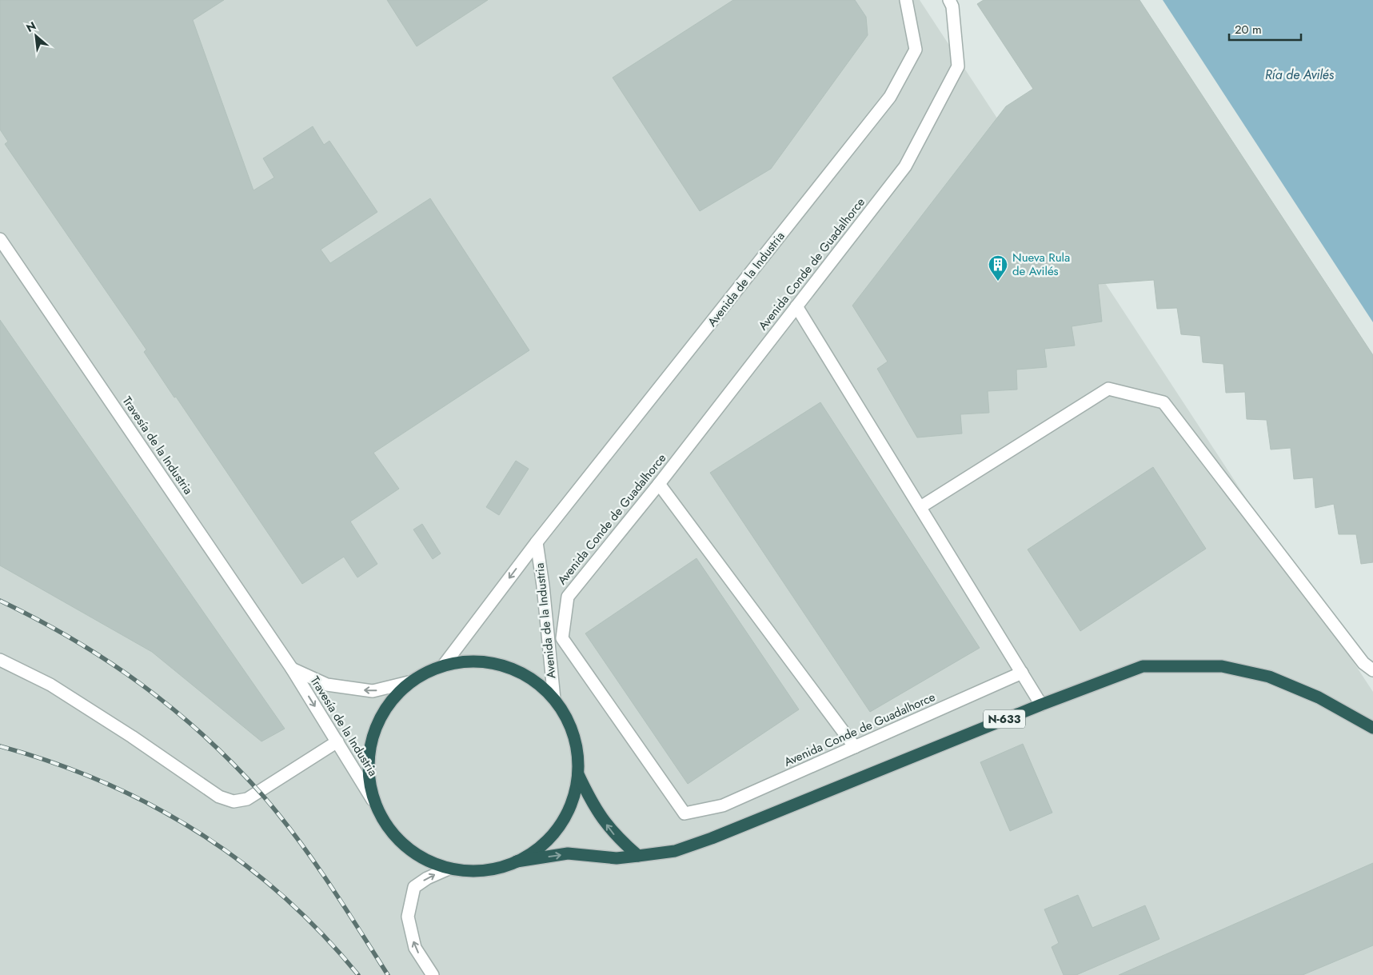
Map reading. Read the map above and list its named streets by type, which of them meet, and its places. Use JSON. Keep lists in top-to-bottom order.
{
  "streets": {
    "highway": ["Travesía de la Industria", "N-633"],
    "street": ["Avenida Conde de Guadalhorce", "Avenida de la Industria"]
  },
  "crossings": [
    ["Avenida de la Industria", "Travesía de la Industria"]
  ],
  "water": ["Ría de Avilés"],
  "places": {
    "building": ["Nueva Rula de Avilés"]
  },
  "scale_bar": "20 m",
  "north": "top left"
}
